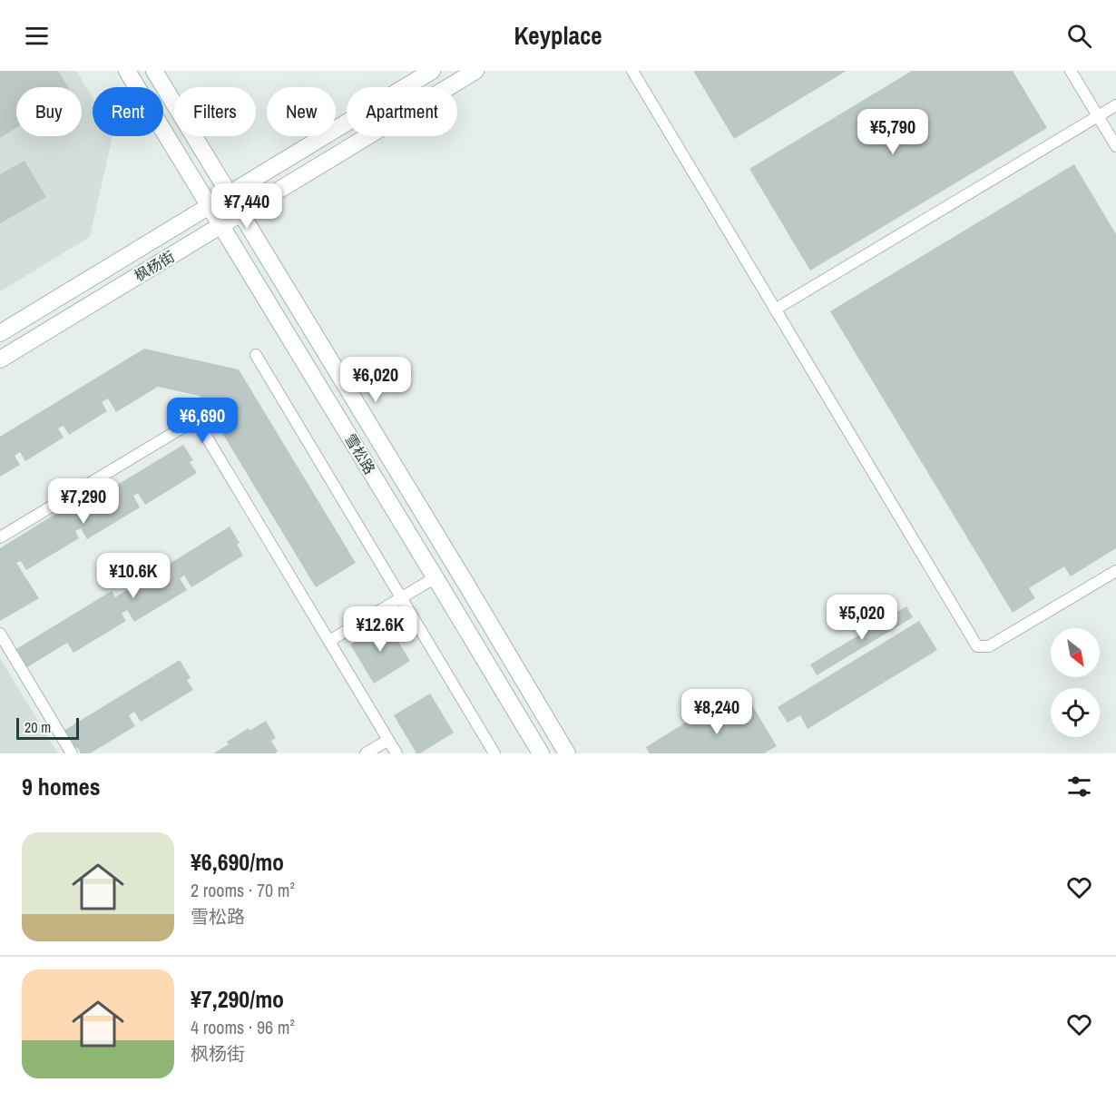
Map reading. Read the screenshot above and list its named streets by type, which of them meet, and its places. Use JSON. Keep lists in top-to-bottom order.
{
  "streets": {
    "main road": ["枫杨街", "雪松路"]
  },
  "crossings": [
    ["枫杨街", "雪松路"]
  ],
  "scale_bar": "20 m",
  "north": "bottom right",
  "page": {
    "header": "Keyplace",
    "chip": [
      "Buy",
      "Rent",
      "Filters",
      "New",
      "Apartment"
    ],
    "price": [
      "¥5,790",
      "¥7,440",
      "¥6,020",
      "¥6,690",
      "¥7,290",
      "¥10.6K",
      "¥5,020",
      "¥12.6K",
      "¥8,240"
    ],
    "scale": "20 m",
    "heading": "9 homes",
    "list": [
      {
        "name": "¥6,690/mo",
        "note": "2 rooms · 70 m² · 雪松路"
      },
      {
        "name": "¥7,290/mo",
        "note": "4 rooms · 96 m² · 枫杨街"
      }
    ]
  }
}
